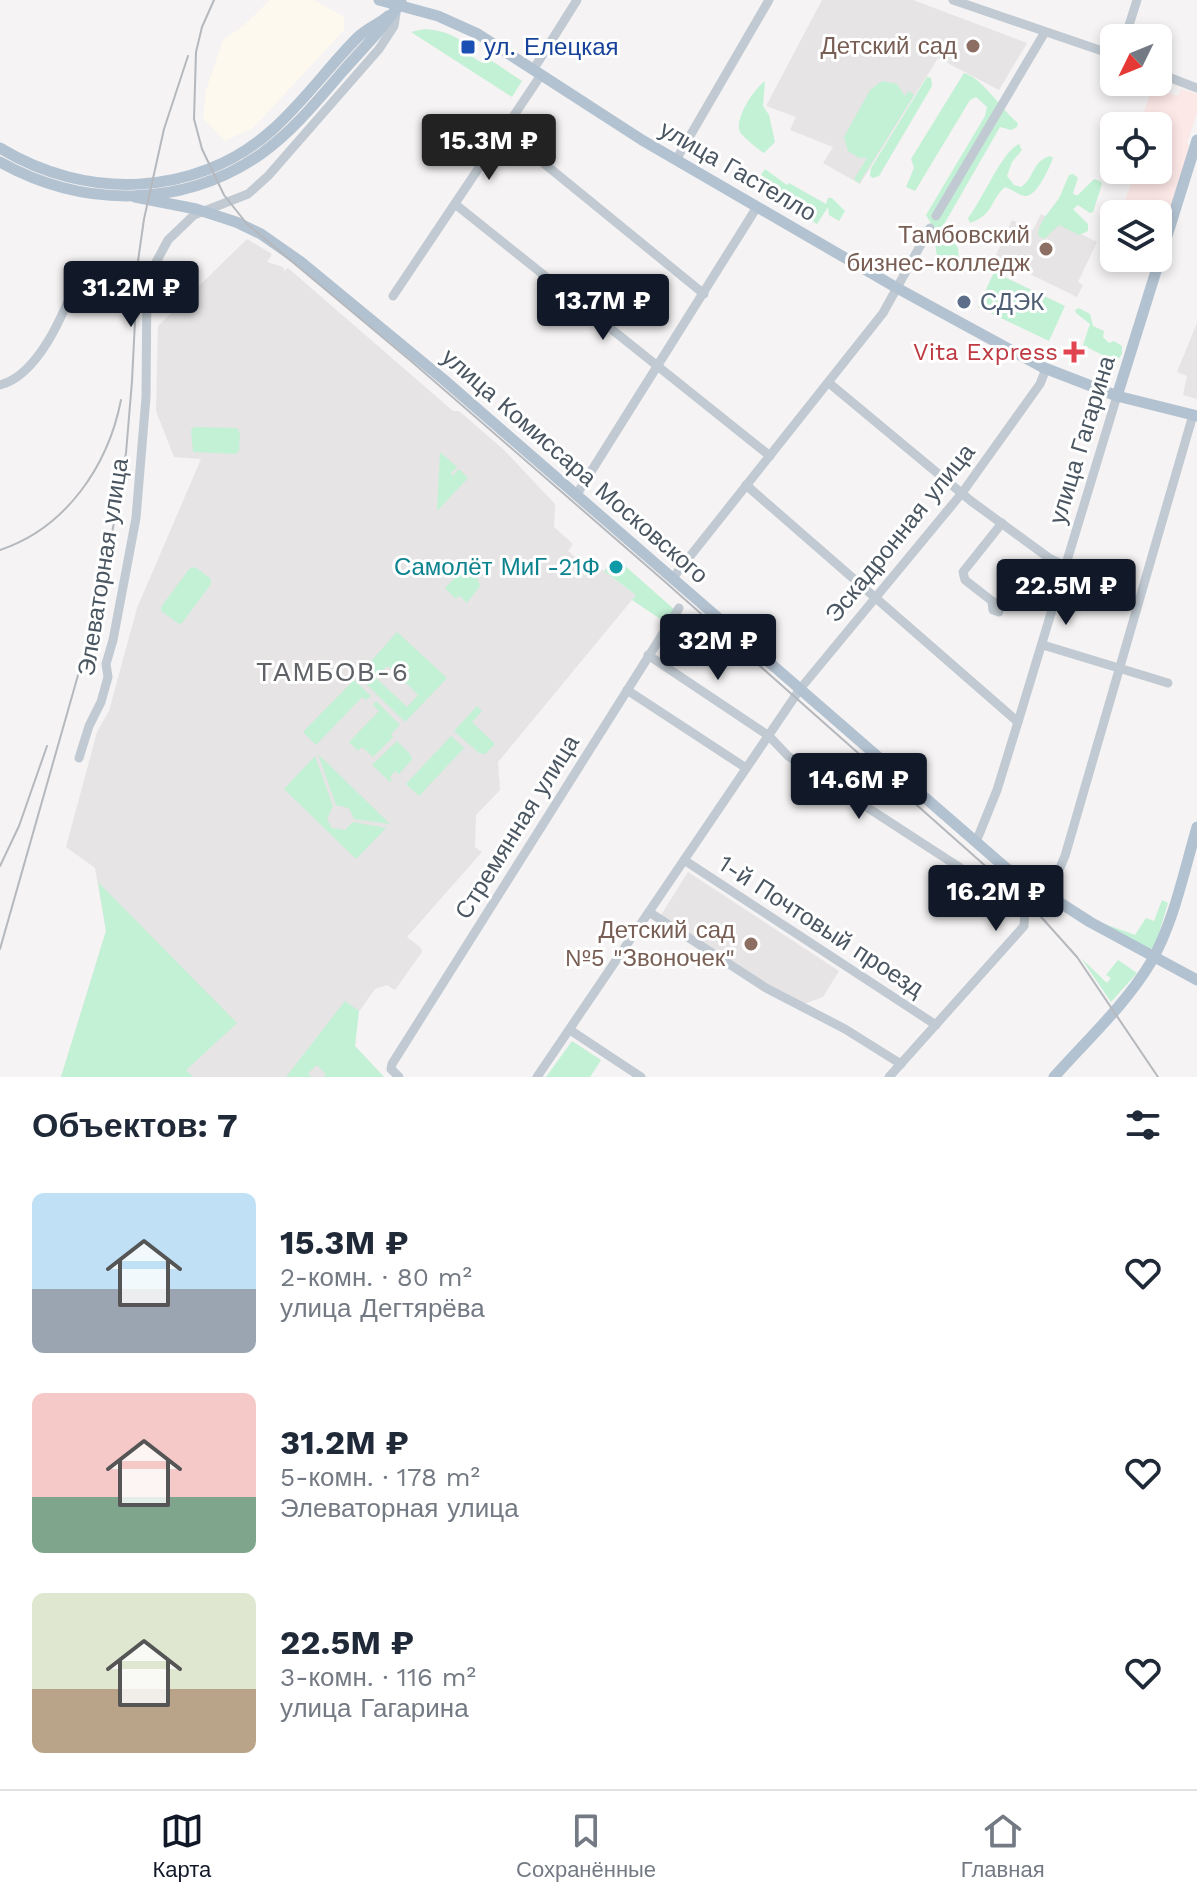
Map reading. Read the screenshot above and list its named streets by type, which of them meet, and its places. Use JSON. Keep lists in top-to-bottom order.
{
  "streets": {
    "main road": ["улица Гастелло", "улица Гагарина", "улица Комиссара Московского"],
    "street": [
      "Эскадронная улица",
      "Элеваторная улица",
      "Стремянная улица",
      "1-й Почтовый проезд"
    ]
  },
  "crossings": [
    ["улица Гастелло", "улица Гагарина"],
    ["улица Гастелло", "Эскадронная улица"],
    ["улица Гастелло", "Элеваторная улица"],
    ["улица Гагарина", "улица Комиссара Московского"],
    ["улица Комиссара Московского", "Эскадронная улица"],
    ["Эскадронная улица", "1-й Почтовый проезд"]
  ],
  "districts": ["ТАМБОВ-6"],
  "places": {
    "other": [
      "Детский сад",
      "Тамбовский бизнес-колледж",
      "СДЭК",
      "Самолёт МиГ-21Ф",
      "Детский сад №5 \"Звоночек\""
    ],
    "transit": ["ул. Елецкая"],
    "health": ["Vita Express"]
  },
  "north": "bottom left",
  "page": {
    "price": [
      "15.3M ₽",
      "31.2M ₽",
      "13.7M ₽",
      "22.5M ₽",
      "32M ₽",
      "14.6M ₽",
      "16.2M ₽"
    ],
    "heading": "Объектов: 7",
    "list": [
      {
        "name": "15.3M ₽",
        "note": "2-комн. · 80 m² · улица Дегтярёва"
      },
      {
        "name": "31.2M ₽",
        "note": "5-комн. · 178 m² · Элеваторная улица"
      },
      {
        "name": "22.5M ₽",
        "note": "3-комн. · 116 m² · улица Гагарина"
      }
    ],
    "tabs": ["Карта", "Сохранённые", "Главная"]
  }
}
